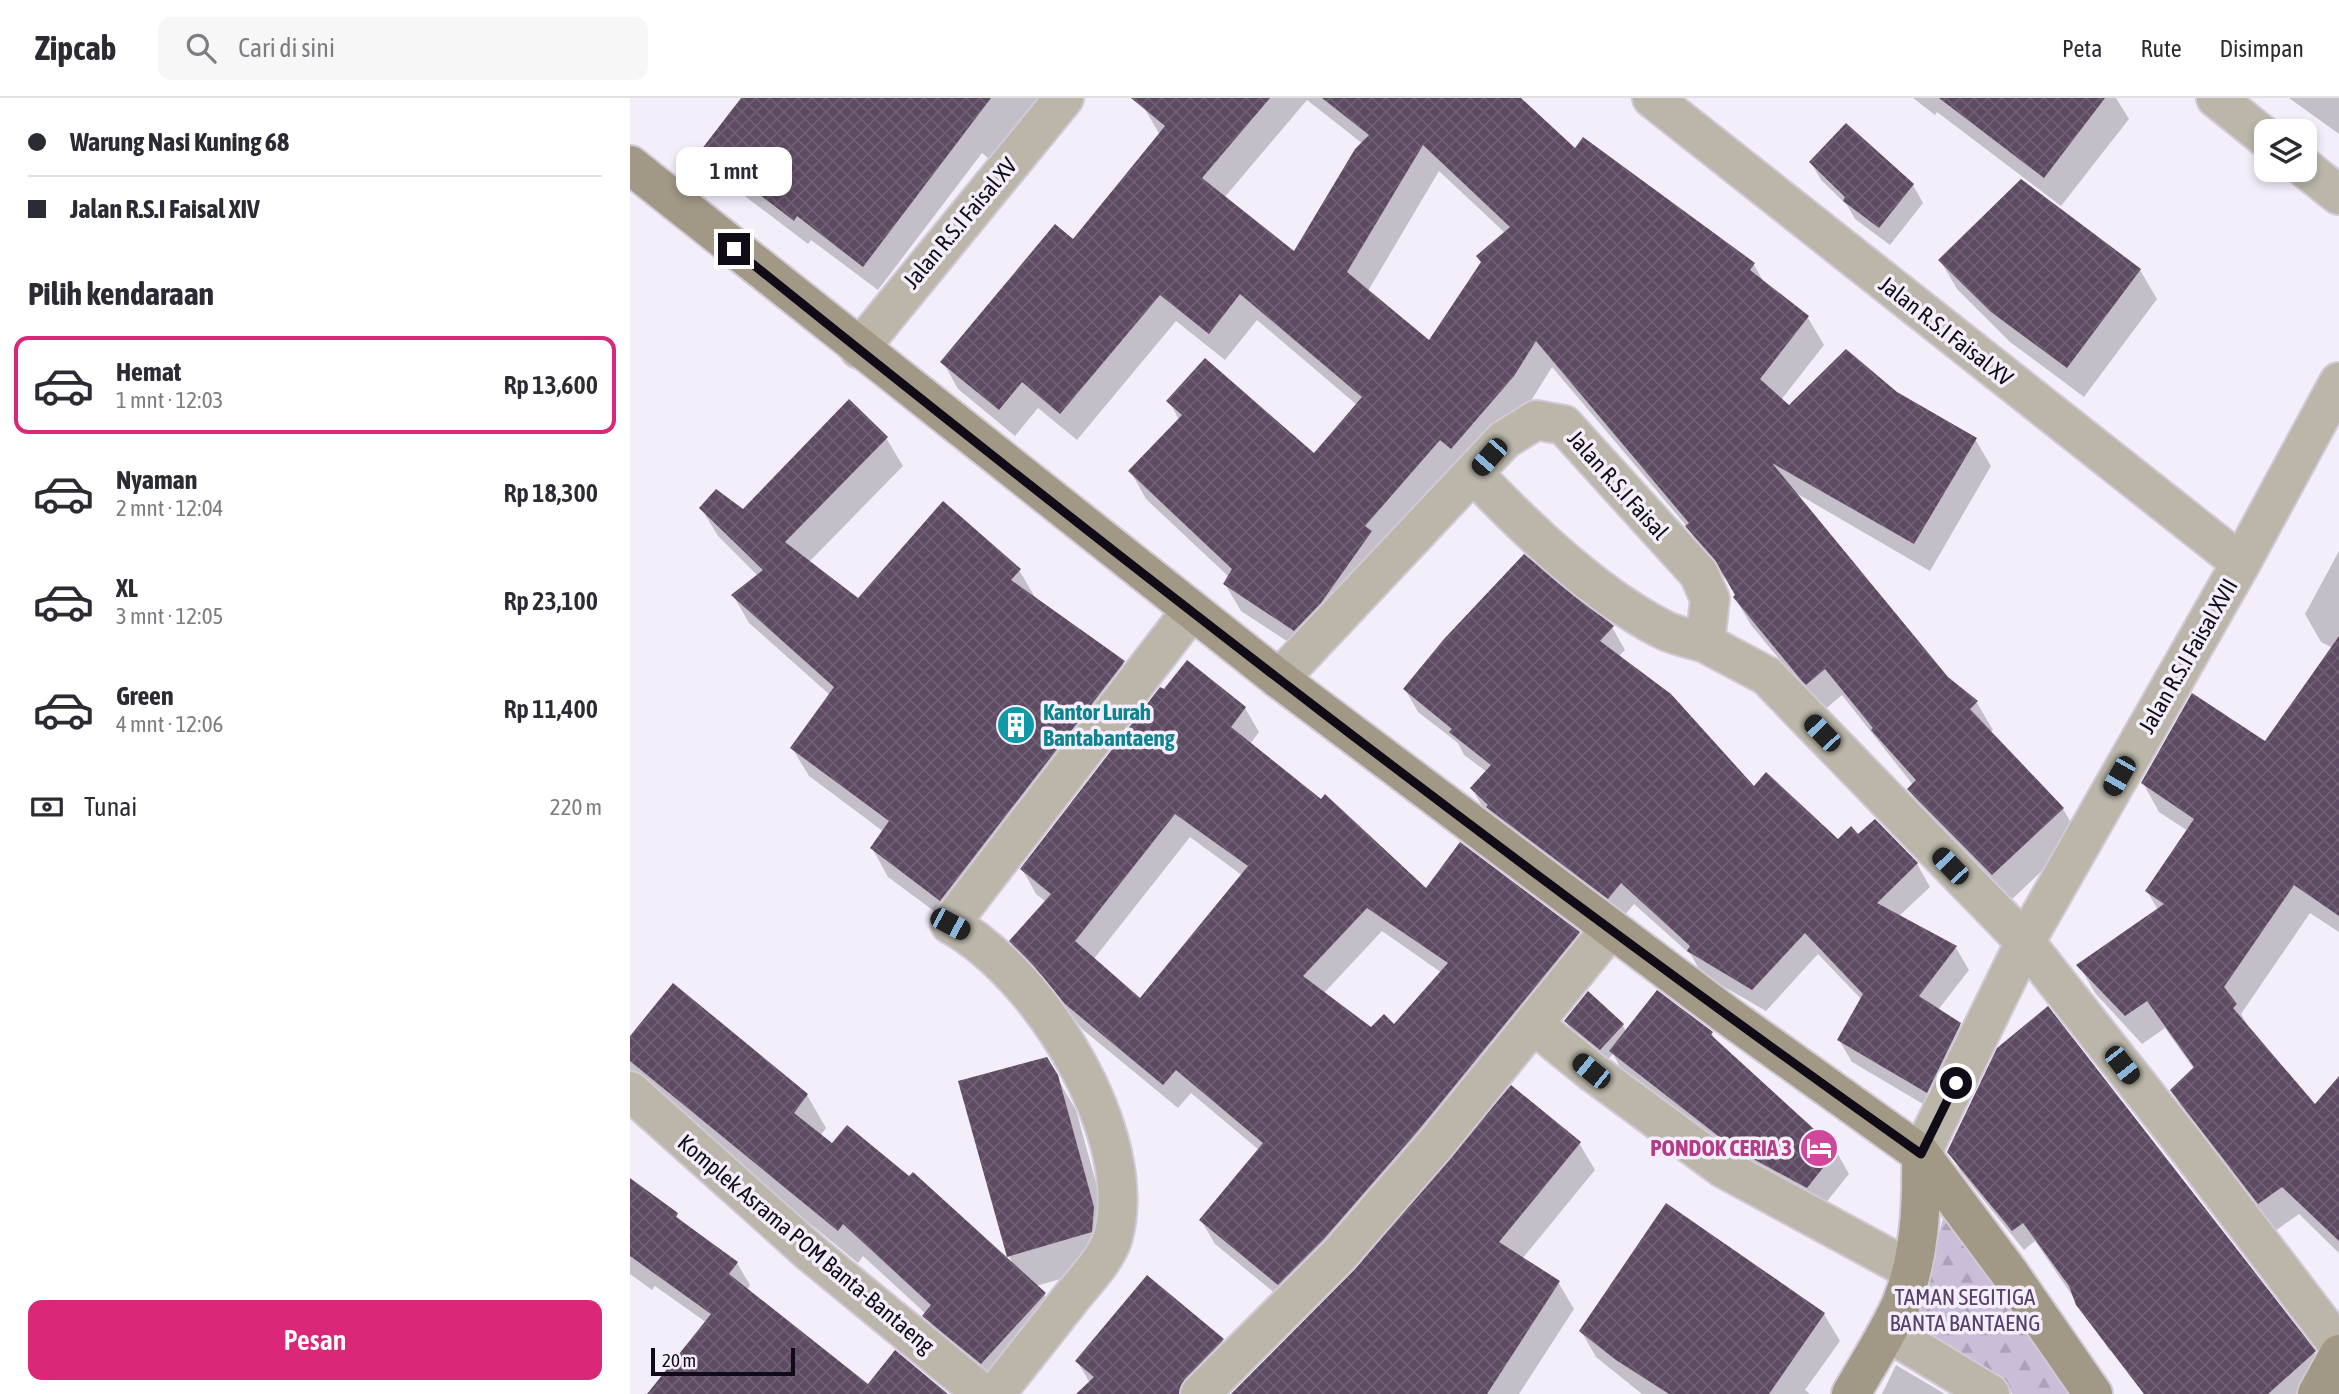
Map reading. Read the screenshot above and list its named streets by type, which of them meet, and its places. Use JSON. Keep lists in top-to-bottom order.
{
  "streets": {
    "street": [
      "Jalan R.S.I Faisal XV",
      "Jalan R.S.I Faisal",
      "Jalan R.S.I Faisal XVII",
      "Komplek Asrama POM Banta-Bantaeng"
    ]
  },
  "crossings": [
    ["Jalan R.S.I Faisal XV", "Jalan R.S.I Faisal XVII"]
  ],
  "parks": ["TAMAN SEGITIGA BANTA BANTAENG"],
  "places": {
    "building": ["Kantor Lurah Bantabantaeng"],
    "hotel": ["PONDOK CERIA 3"]
  },
  "scale_bar": "20 m",
  "page": {
    "header": "Zipcab",
    "search": "Cari di sini",
    "nav": ["Peta", "Rute", "Disimpan"],
    "banner": ["Warung Nasi Kuning 68", "Jalan R.S.I Faisal XIV"],
    "bubble": "1 mnt",
    "heading": "Pilih kendaraan",
    "list": [
      {
        "name": "Hemat",
        "note": "1 mnt · 12:03",
        "value": "Rp 13,600"
      },
      {
        "name": "Nyaman",
        "note": "2 mnt · 12:04",
        "value": "Rp 18,300"
      },
      {
        "name": "XL",
        "note": "3 mnt · 12:05",
        "value": "Rp 23,100"
      },
      {
        "name": "Green",
        "note": "4 mnt · 12:06",
        "value": "Rp 11,400"
      }
    ],
    "pay": ["Tunai", "220 m"],
    "buttons": "Pesan",
    "scale": "20 m"
  }
}
